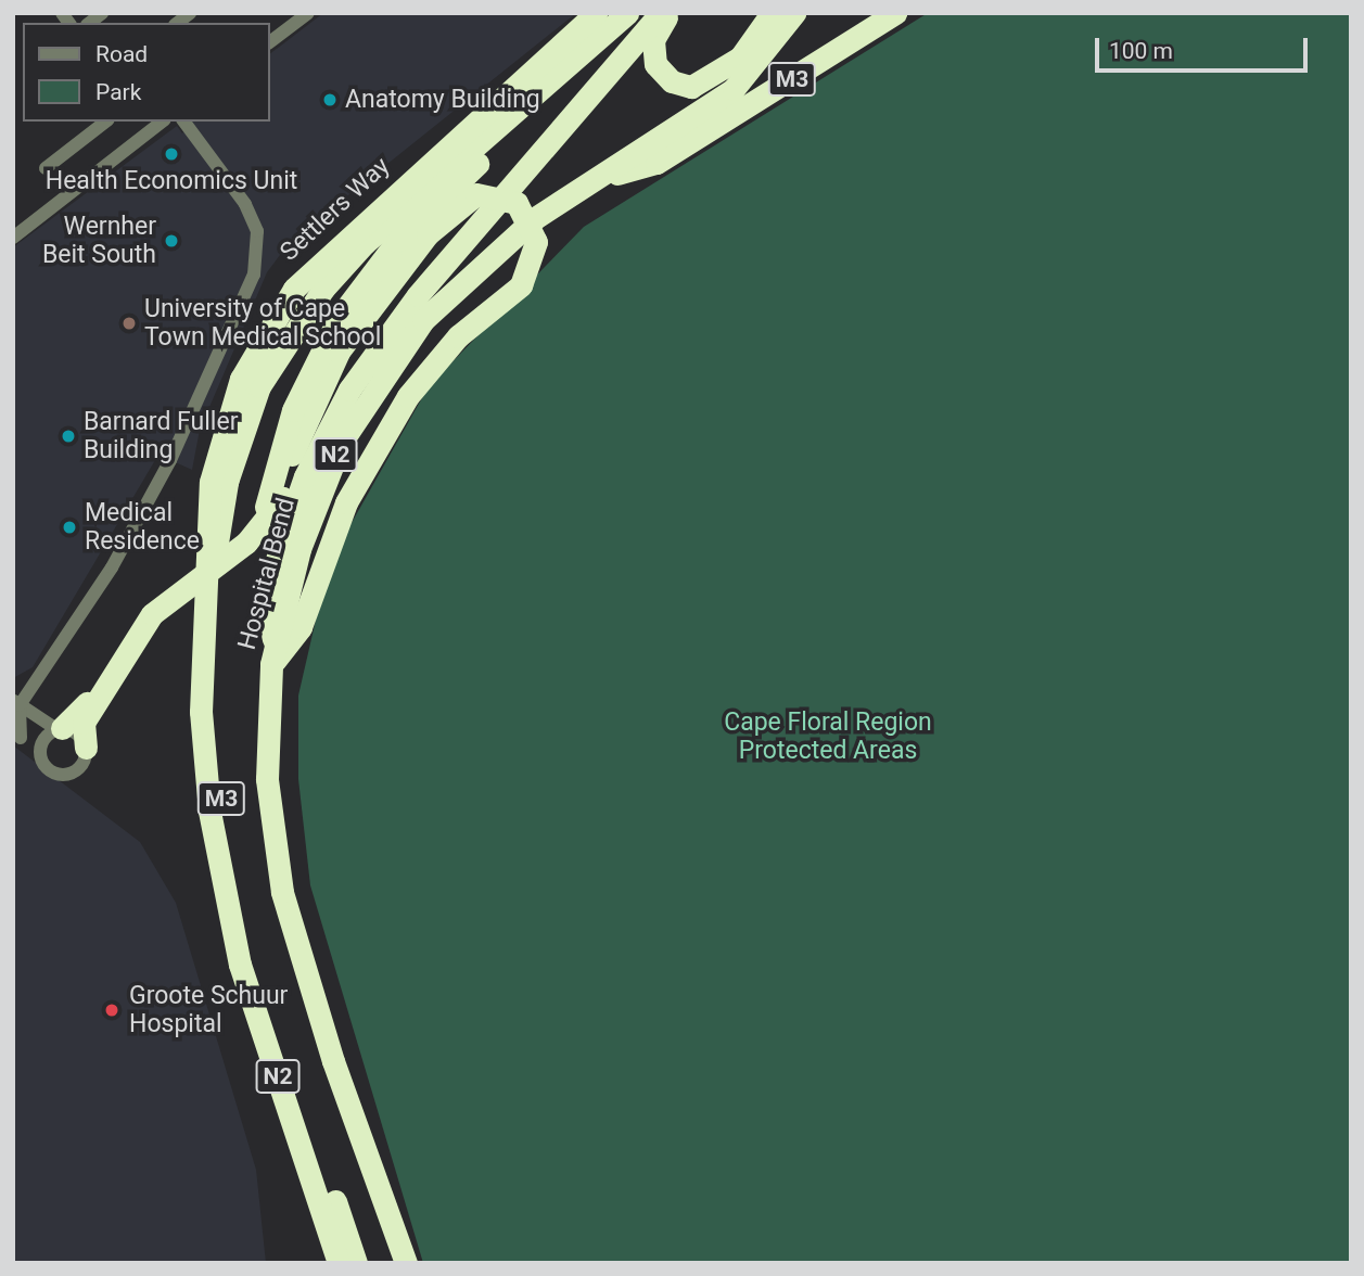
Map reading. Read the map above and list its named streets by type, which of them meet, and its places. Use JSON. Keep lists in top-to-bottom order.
{
  "streets": {
    "highway": [
      "M3",
      "Settlers Way",
      "N2",
      "Hospital Bend"
    ]
  },
  "crossings": [
    ["M3", "N2"],
    ["M3", "Hospital Bend"],
    ["Settlers Way", "Hospital Bend"],
    ["N2", "Hospital Bend"]
  ],
  "parks": ["Cape Floral Region Protected Areas"],
  "places": [
    "Anatomy Building",
    "Health Economics Unit",
    "Wernher Beit South",
    "University of Cape Town Medical School",
    "Barnard Fuller Building",
    "Medical Residence",
    "Groote Schuur Hospital"
  ],
  "legend": ["Road", "Park"],
  "scale_bar": "100 m"
}
